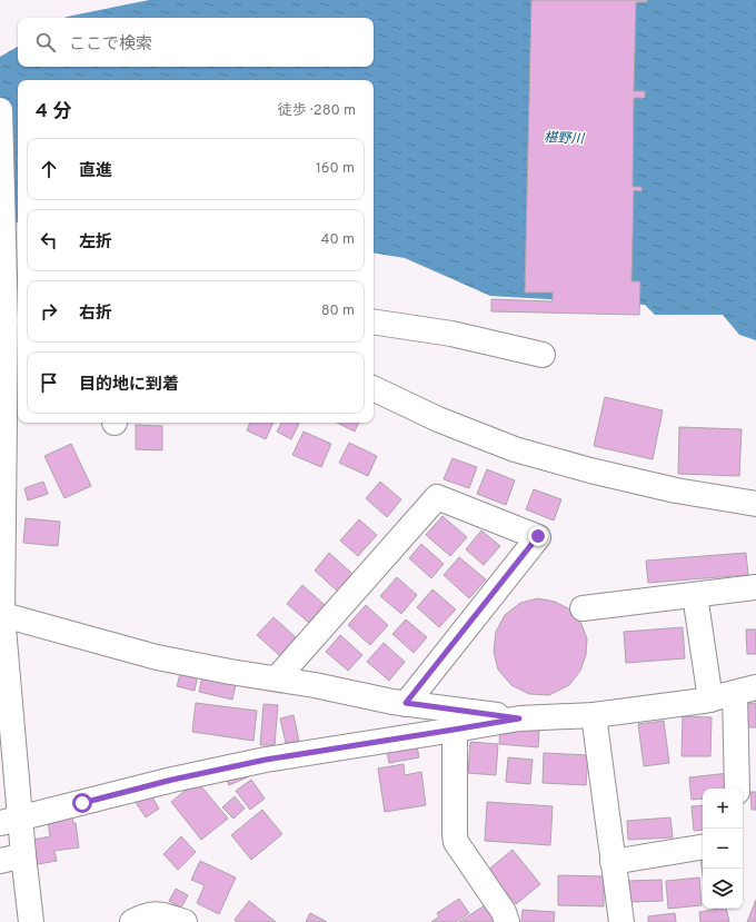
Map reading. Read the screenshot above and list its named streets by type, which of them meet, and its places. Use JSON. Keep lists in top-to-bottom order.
{
  "water": ["椹野川"],
  "page": {
    "search": "ここで検索",
    "heading": ["4 分", "徒歩 · 280 m"],
    "list": [
      ["直進", "160 m"],
      ["左折", "40 m"],
      ["右折", "80 m"],
      "目的地に到着"
    ],
    "map_buttons": ["+", "−"]
  }
}
